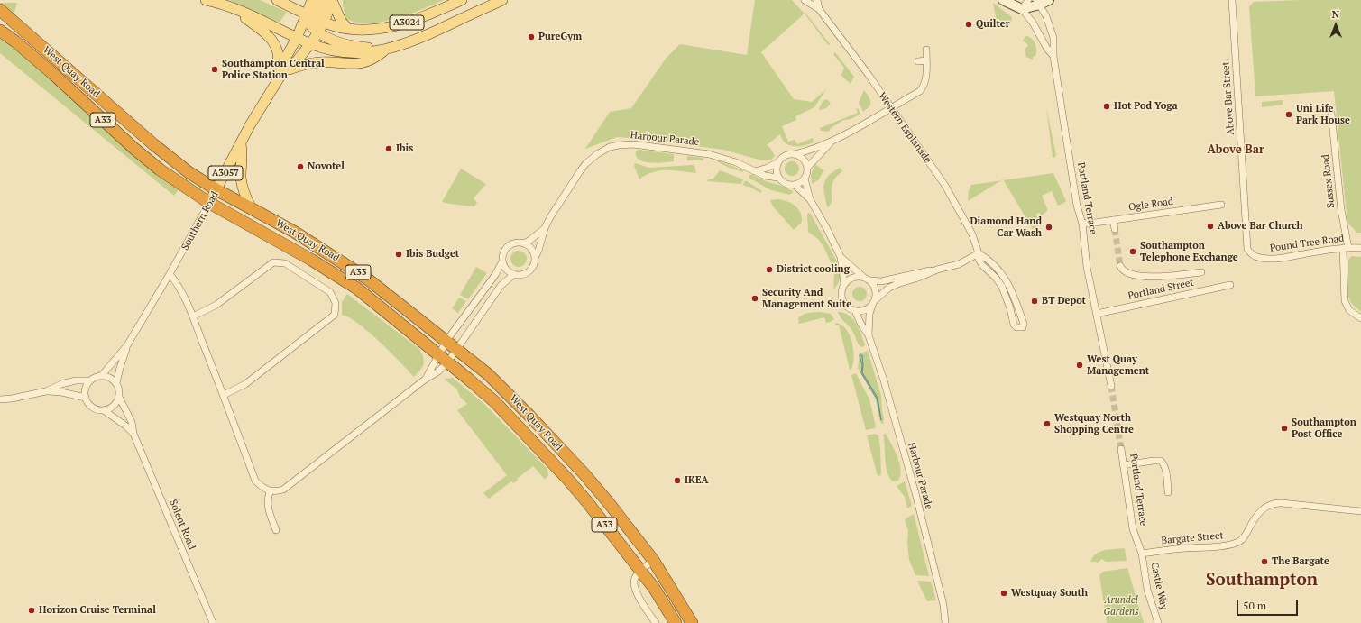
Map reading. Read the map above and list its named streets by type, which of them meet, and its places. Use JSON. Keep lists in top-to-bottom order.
{
  "streets": {
    "highway": ["West Quay Road", "A33"],
    "main road": ["A3024", "A3057", "Southern Road"],
    "street": [
      "Above Bar Street",
      "Western Esplanade",
      "Harbour Parade",
      "Sussex Road",
      "Portland Terrace",
      "Ogle Road",
      "Pound Tree Road",
      "Portland Street",
      "Solent Road",
      "Bargate Street",
      "Castle Way"
    ]
  },
  "crossings": [
    ["A3024", "A3057"],
    ["A3024", "Southern Road"],
    ["West Quay Road", "Southern Road"],
    ["Above Bar Street", "Pound Tree Road"],
    ["A3057", "Southern Road"],
    ["Sussex Road", "Pound Tree Road"],
    ["Portland Terrace", "Ogle Road"],
    ["Portland Terrace", "Portland Street"],
    ["Portland Terrace", "Bargate Street"],
    ["Portland Terrace", "Castle Way"],
    ["Southern Road", "Solent Road"],
    ["Bargate Street", "Castle Way"]
  ],
  "districts": ["Above Bar", "Southampton"],
  "parks": ["Arundel Gardens"],
  "places": [
    "Quilter",
    "PureGym",
    "Southampton Central Police Station",
    "Hot Pod Yoga",
    "Uni Life Park House",
    "Ibis",
    "Novotel",
    "Above Bar Church",
    "Diamond Hand Car Wash",
    "Southampton Telephone Exchange",
    "Ibis Budget",
    "District cooling",
    "Security And Management Suite",
    "BT Depot",
    "West Quay Management",
    "Westquay North Shopping Centre",
    "Southampton Post Office",
    "IKEA",
    "The Bargate",
    "Westquay South",
    "Horizon Cruise Terminal"
  ],
  "scale_bar": "50 m",
  "north": "top"
}
